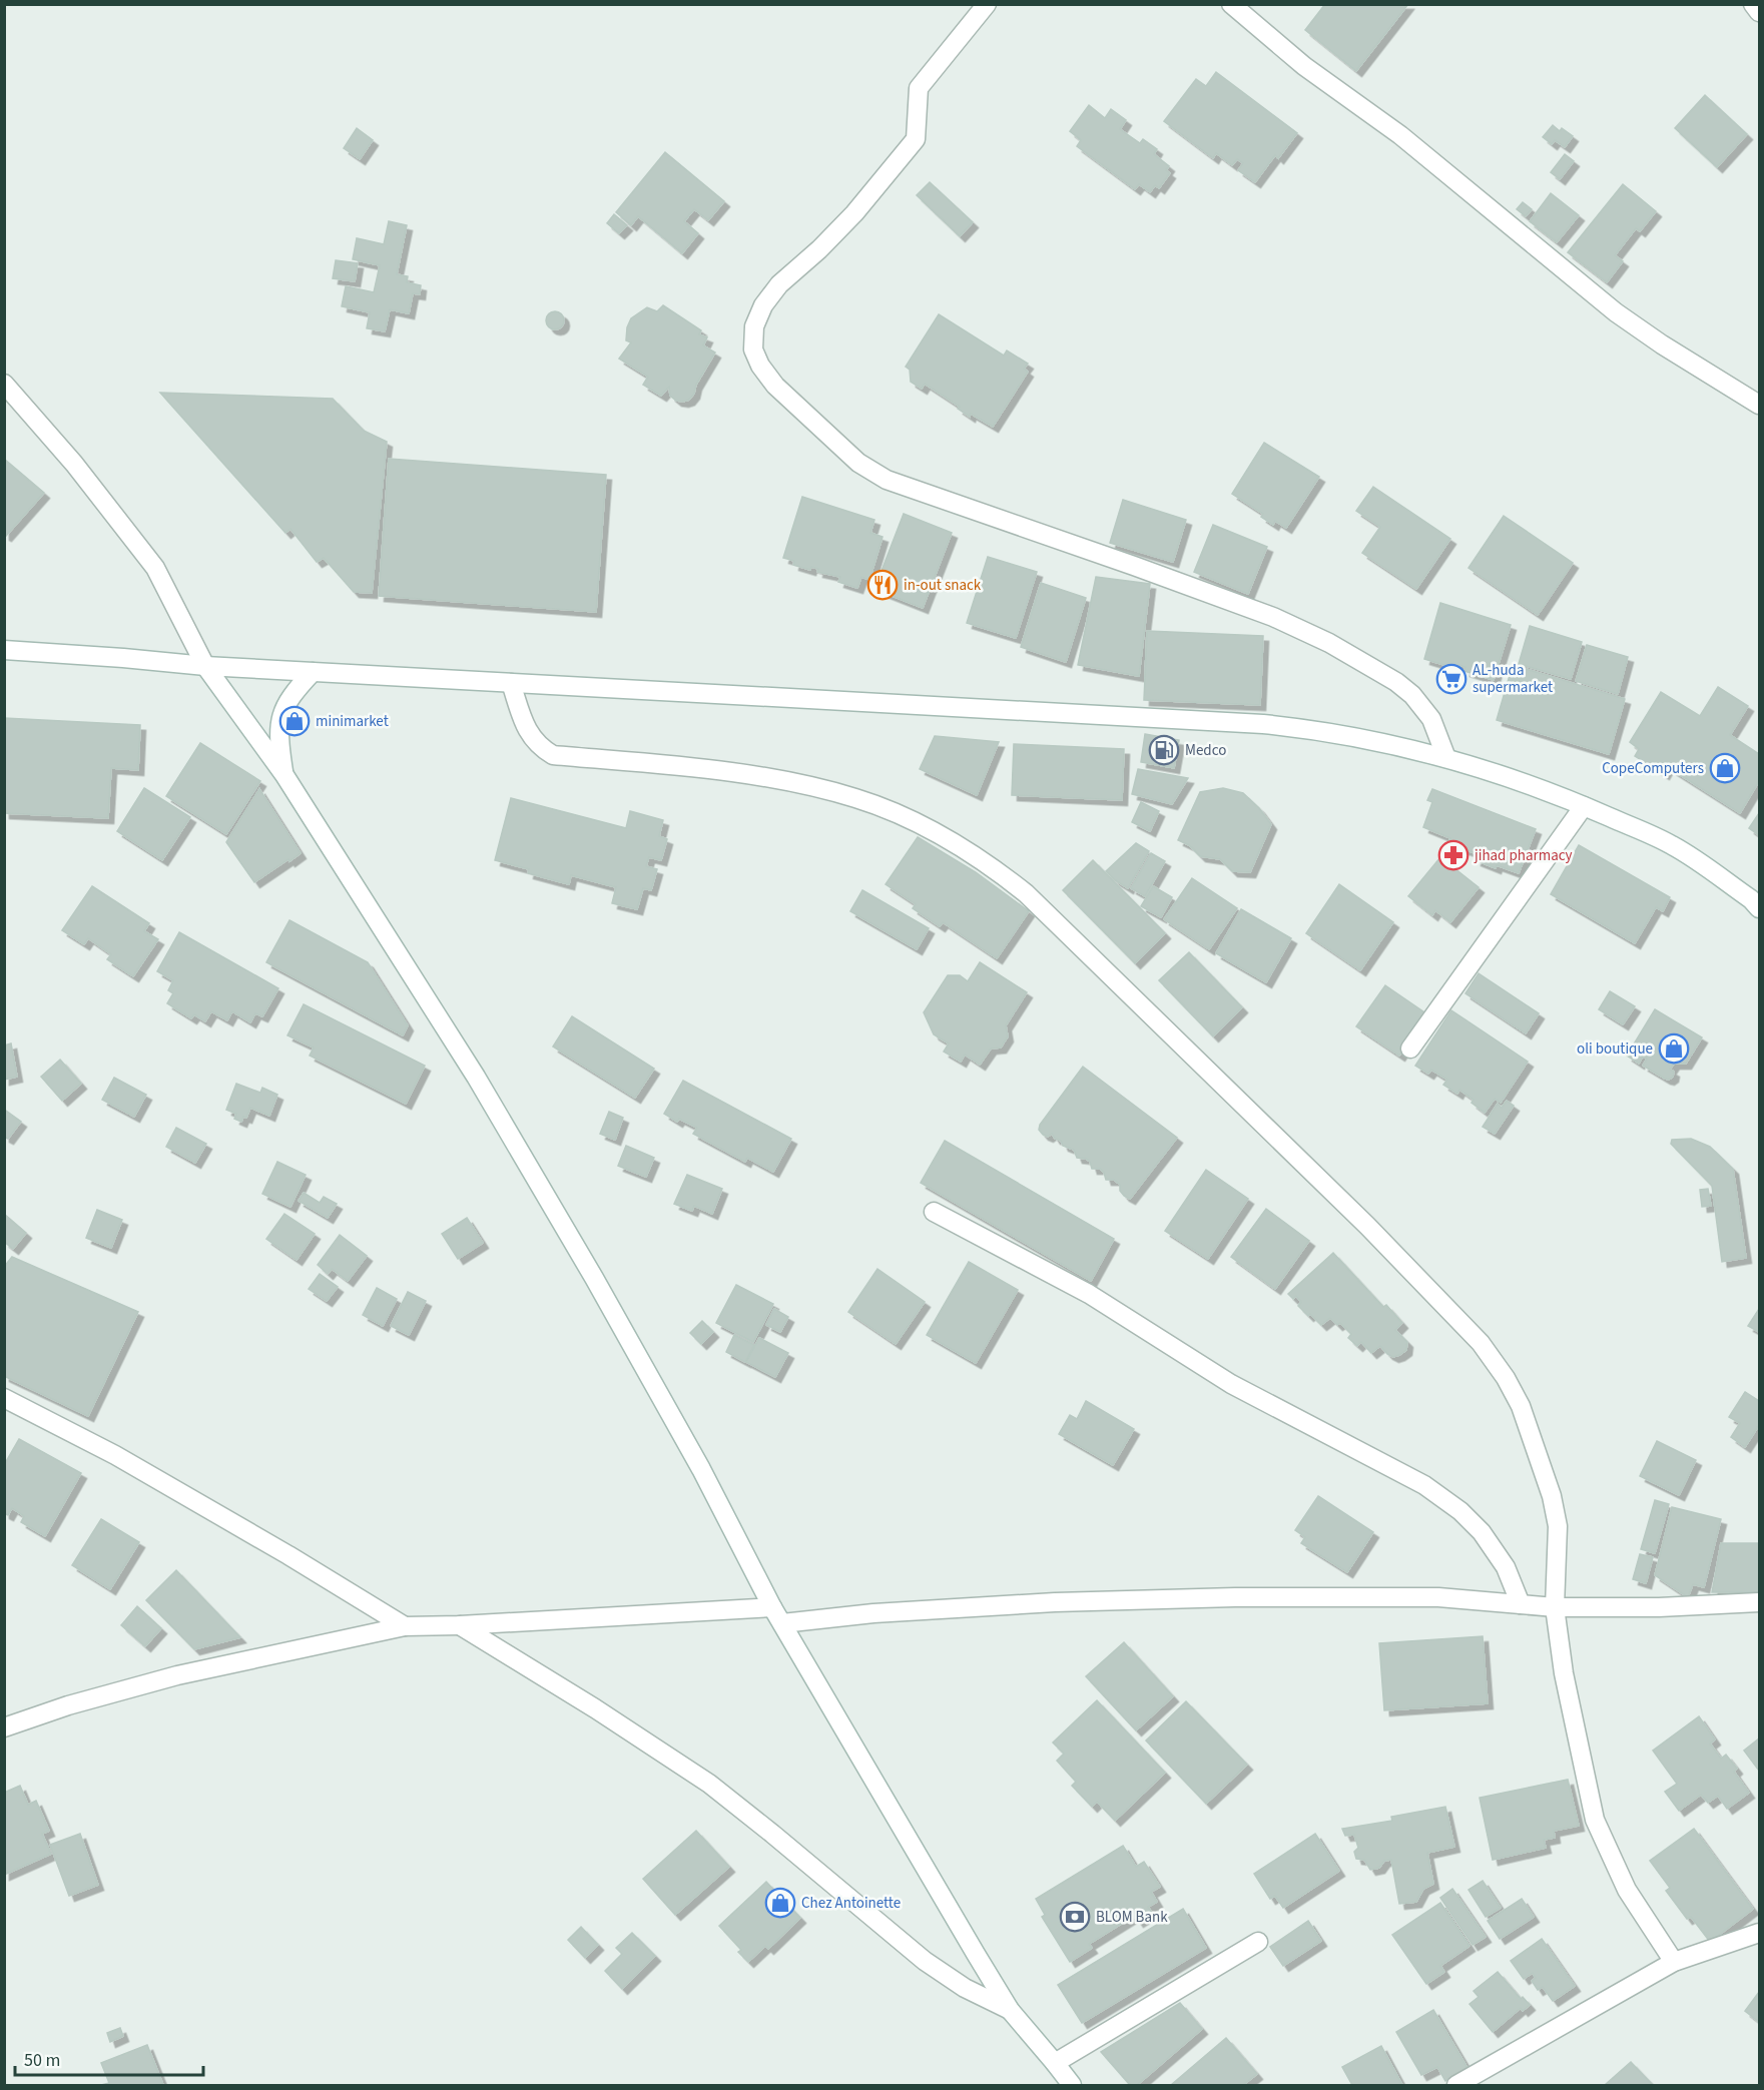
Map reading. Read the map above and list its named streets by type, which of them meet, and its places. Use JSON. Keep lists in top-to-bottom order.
{
  "places": {
    "restaurant": ["in-out snack"],
    "supermarket": ["AL-huda supermarket"],
    "shop": [
      "minimarket",
      "CopeComputers",
      "oli boutique",
      "Chez Antoinette"
    ],
    "fuel station": ["Medco"],
    "pharmacy": ["jihad pharmacy"],
    "bank": ["BLOM Bank"]
  },
  "scale_bar": "50 m"
}
